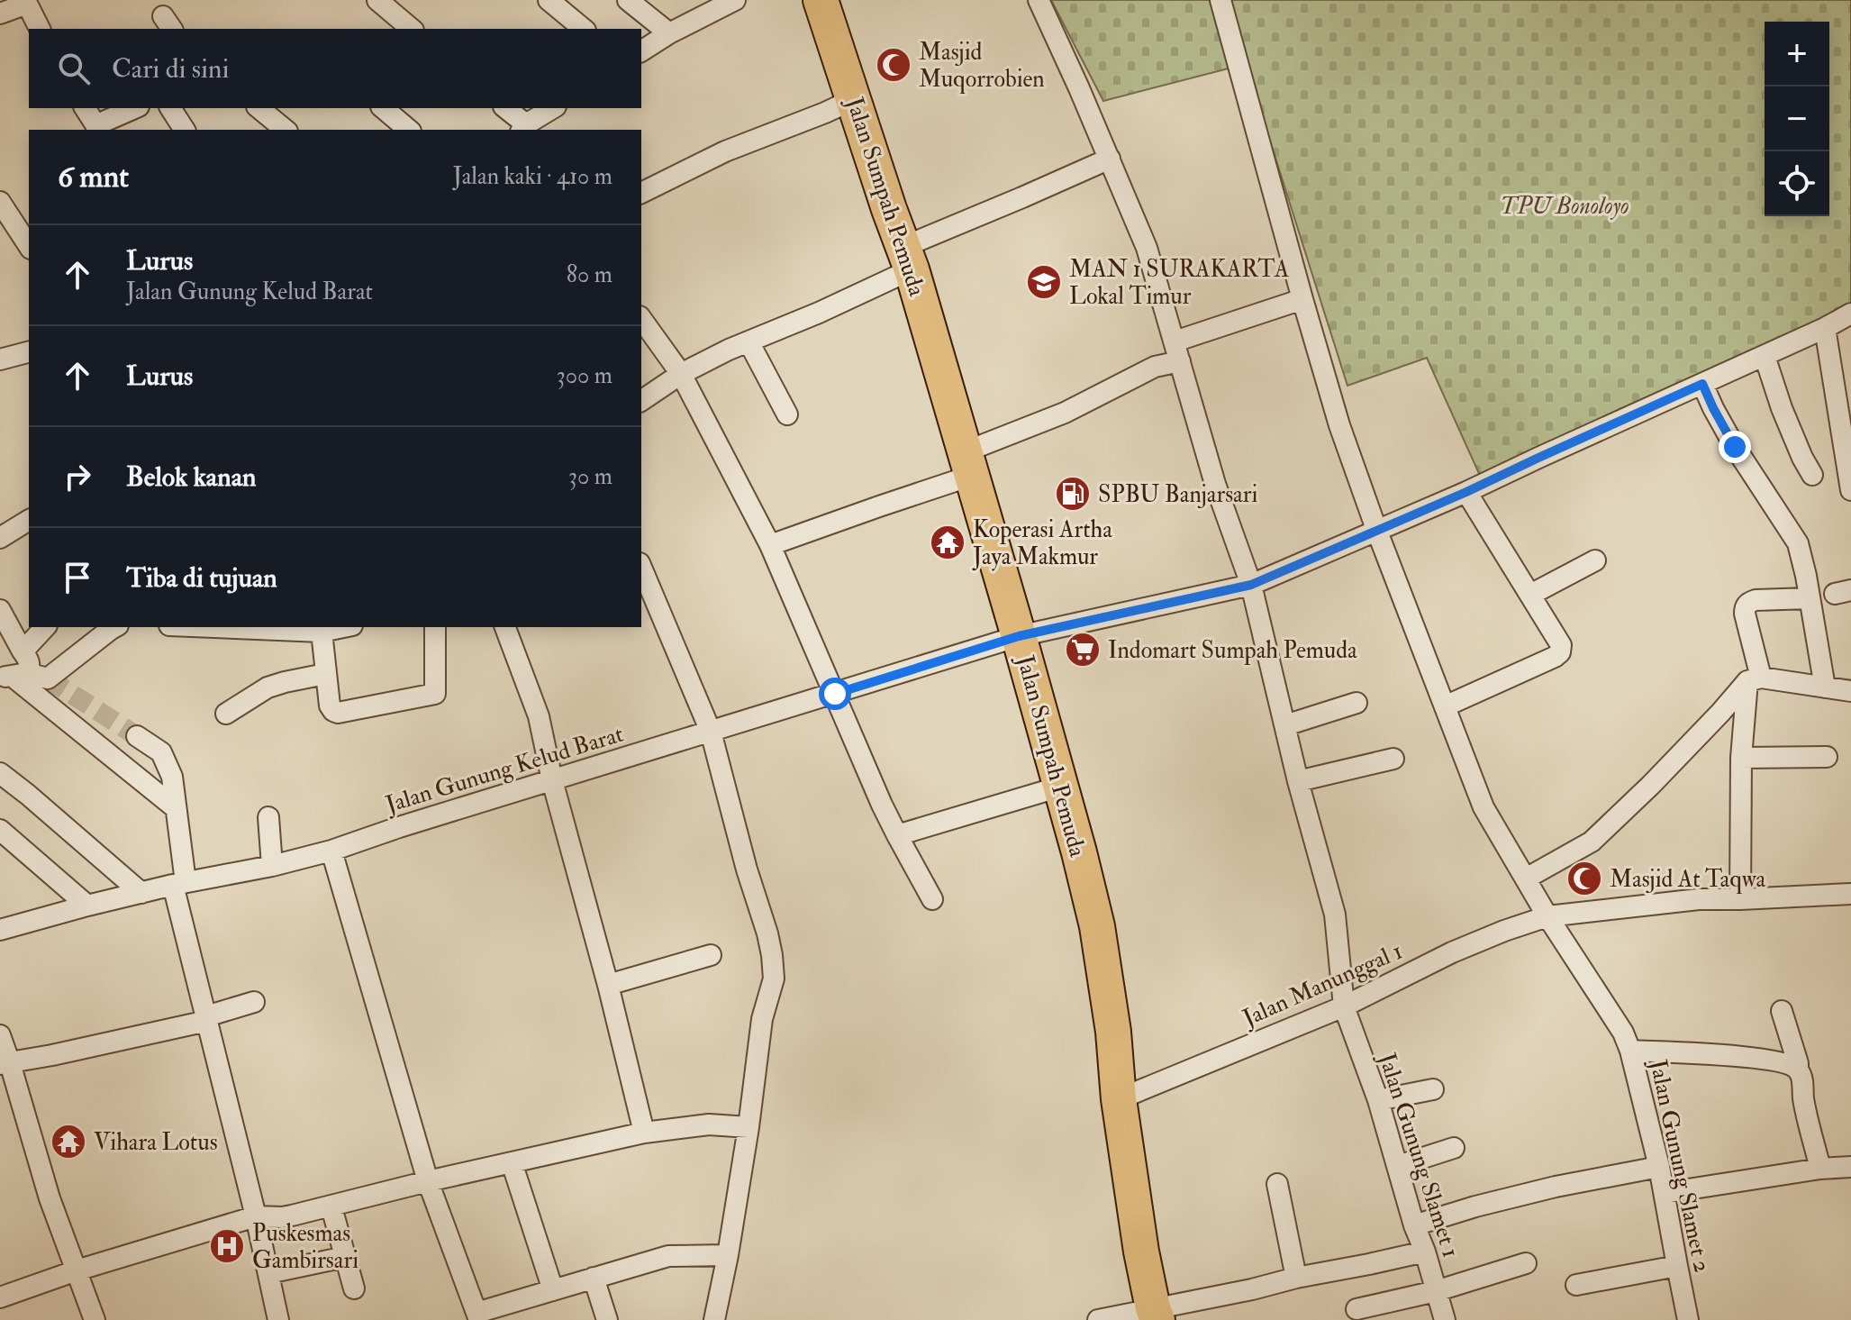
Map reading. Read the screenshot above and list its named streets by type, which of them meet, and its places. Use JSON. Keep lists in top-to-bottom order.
{
  "streets": {
    "highway": ["Jalan Sumpah Pemuda"],
    "street": [
      "Jalan Gunung Kelud Barat",
      "Jalan Manunggal 1",
      "Jalan Gunung Slamet 1",
      "Jalan Gunung Slamet 2"
    ]
  },
  "crossings": [
    ["Jalan Sumpah Pemuda", "Jalan Gunung Kelud Barat"],
    ["Jalan Sumpah Pemuda", "Jalan Manunggal 1"],
    ["Jalan Gunung Kelud Barat", "Jalan Gunung Slamet 1"],
    ["Jalan Gunung Kelud Barat", "Jalan Gunung Slamet 2"],
    ["Jalan Manunggal 1", "Jalan Gunung Slamet 1"],
    ["Jalan Manunggal 1", "Jalan Gunung Slamet 2"]
  ],
  "parks": ["TPU Bonoloyo"],
  "places": {
    "mosque": ["Masjid Muqorrobien", "Masjid At Taqwa"],
    "school or university": ["MAN 1 SURAKARTA Lokal Timur"],
    "fuel station": ["SPBU Banjarsari"],
    "temple": ["Koperasi Artha Jaya Makmur", "Vihara Lotus"],
    "supermarket": ["Indomart Sumpah Pemuda"],
    "hospital": ["Puskesmas Gambirsari"]
  },
  "page": {
    "map_buttons": ["+", "−"],
    "search": "Cari di sini",
    "heading": ["6 mnt", "Jalan kaki · 410 m"],
    "list": [
      ["Lurus", "Jalan Gunung Kelud Barat", "80 m"],
      ["Lurus", "300 m"],
      ["Belok kanan", "30 m"],
      "Tiba di tujuan"
    ]
  }
}
